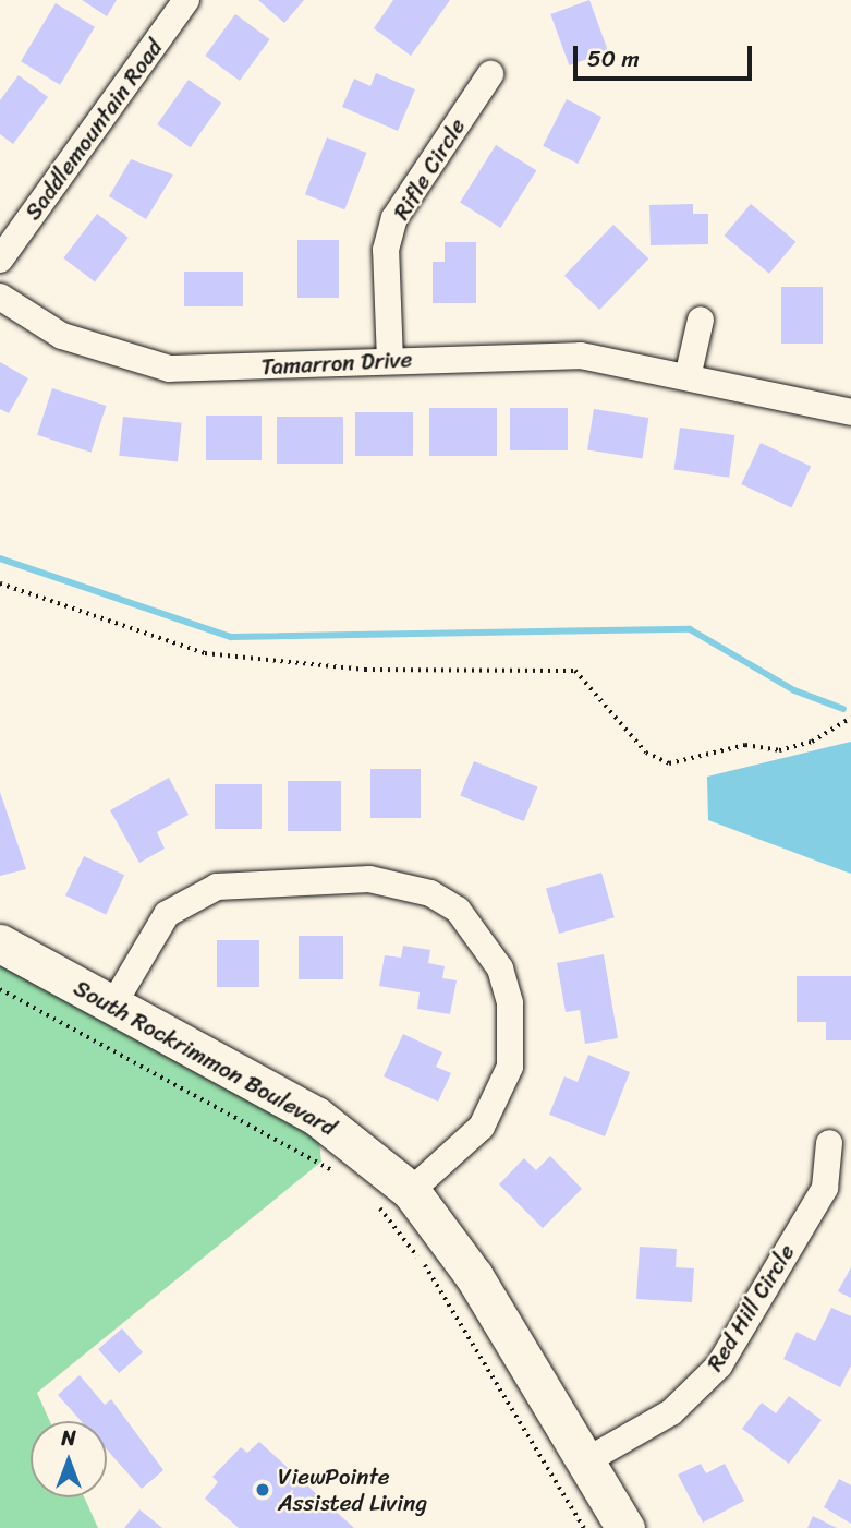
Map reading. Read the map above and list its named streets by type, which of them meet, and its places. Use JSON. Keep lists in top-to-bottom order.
{
  "streets": {
    "main road": ["South Rockrimmon Boulevard"],
    "street": [
      "Saddlemountain Road",
      "Rifle Circle",
      "Tamarron Drive",
      "Red Hill Circle"
    ]
  },
  "crossings": [
    ["Rifle Circle", "Tamarron Drive"],
    ["South Rockrimmon Boulevard", "Red Hill Circle"]
  ],
  "places": ["ViewPointe Assisted Living"],
  "scale_bar": "50 m",
  "north": "top"
}
